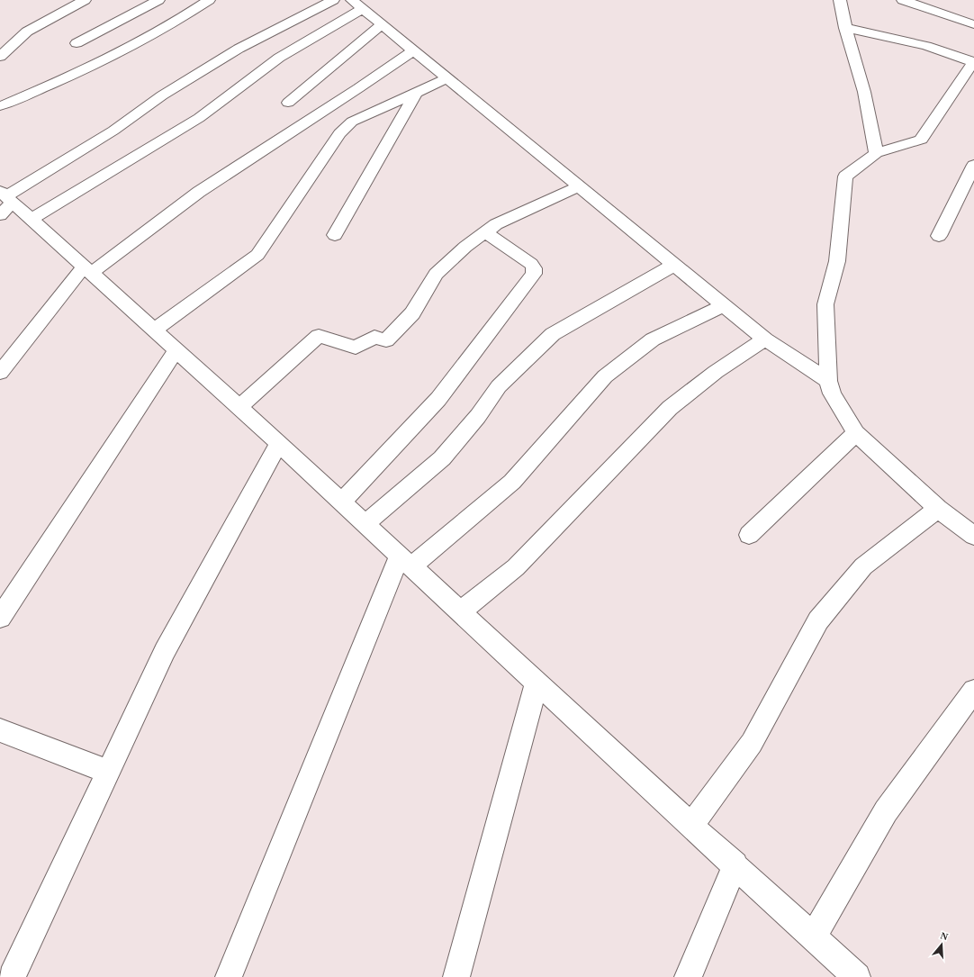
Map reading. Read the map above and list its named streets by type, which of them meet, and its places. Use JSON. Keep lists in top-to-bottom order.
{
  "north": "top"
}
